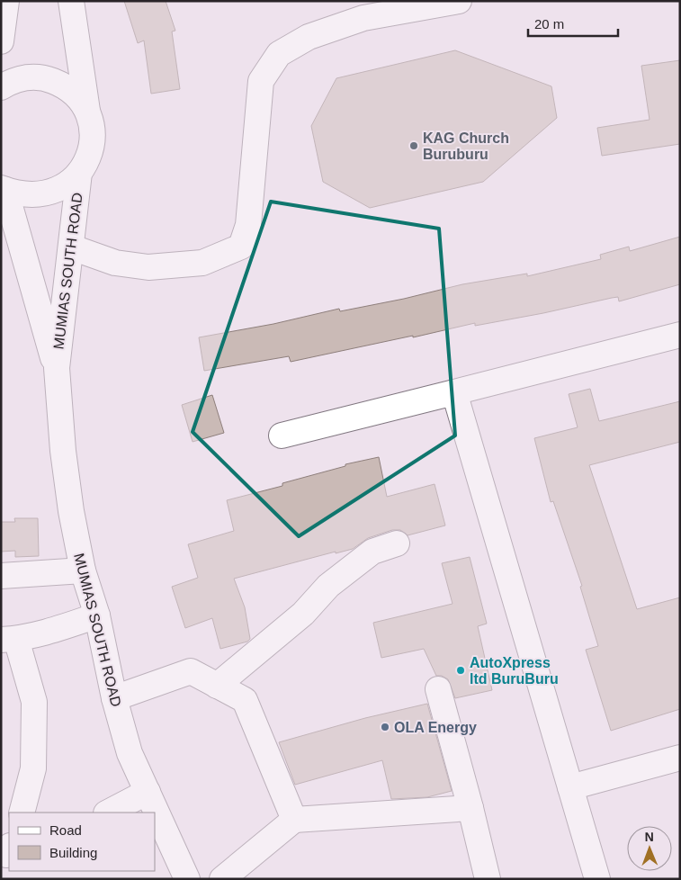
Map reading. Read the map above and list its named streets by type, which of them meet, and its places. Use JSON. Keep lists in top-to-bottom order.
{
  "streets": {
    "street": ["MUMIAS SOUTH ROAD"]
  },
  "places": ["KAG Church Buruburu", "AutoXpress ltd BuruBuru", "OLA Energy"],
  "legend": ["Road", "Building"],
  "scale_bar": "20 m",
  "north": "top"
}
